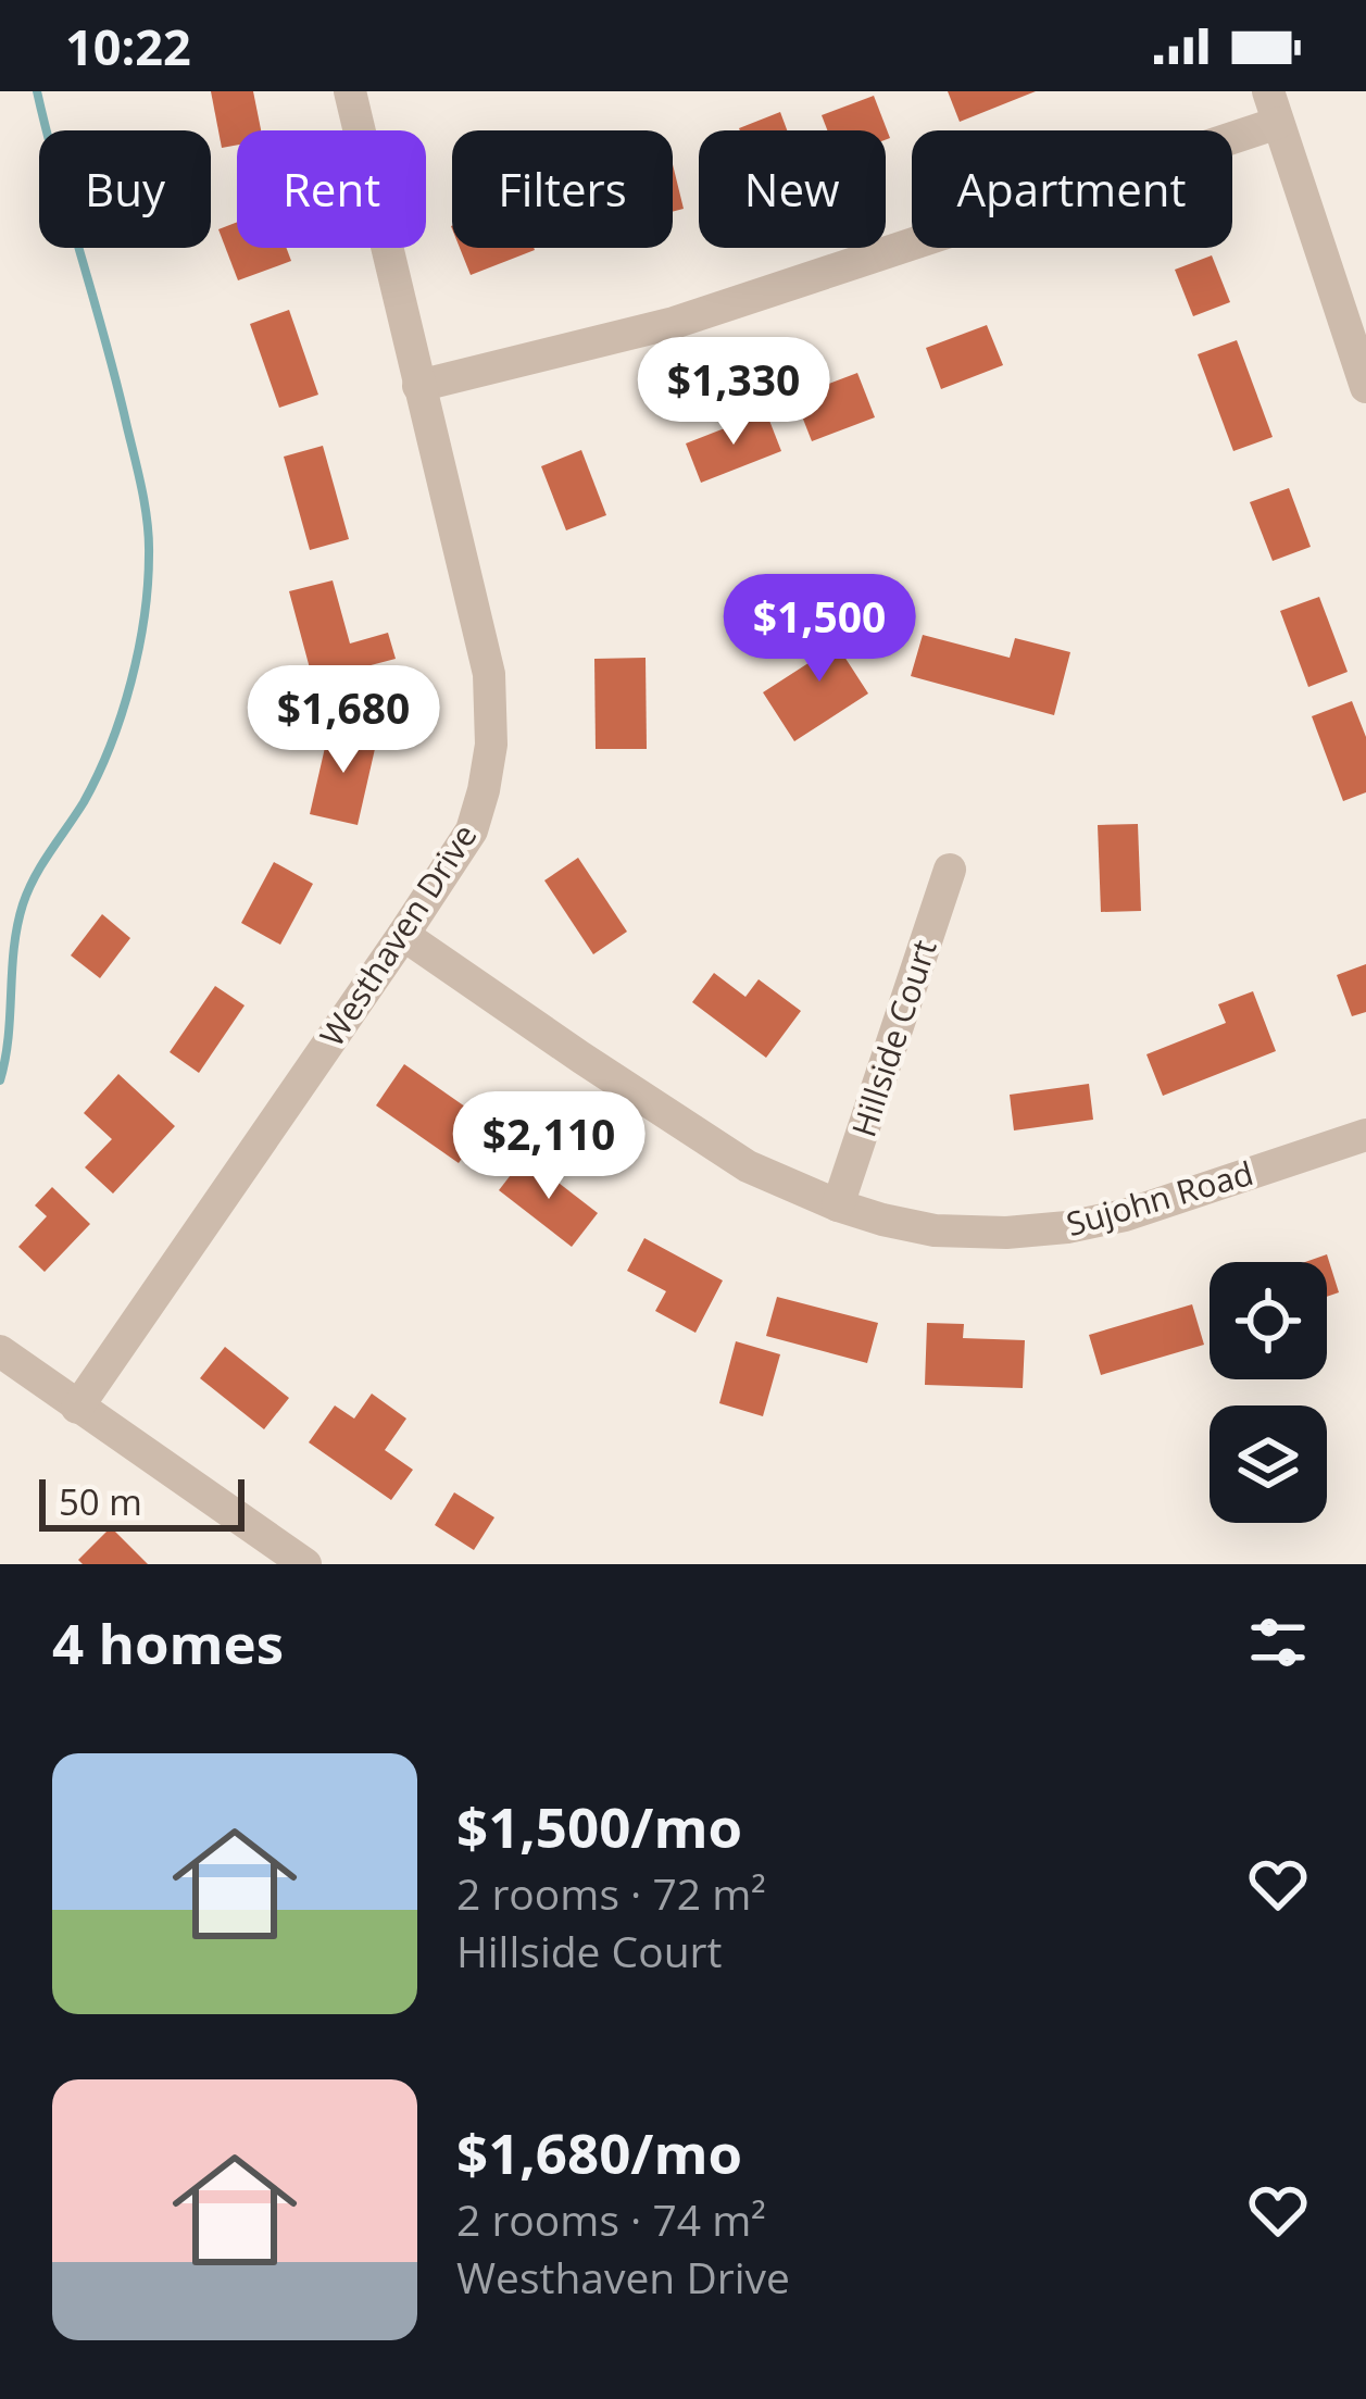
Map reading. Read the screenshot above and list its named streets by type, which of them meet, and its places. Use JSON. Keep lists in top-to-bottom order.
{
  "streets": {
    "street": ["Westhaven Drive", "Hillside Court", "Sujohn Road"]
  },
  "crossings": [
    ["Westhaven Drive", "Sujohn Road"],
    ["Hillside Court", "Sujohn Road"]
  ],
  "scale_bar": "50 m",
  "page": {
    "status": "10:22",
    "chip": [
      "Buy",
      "Rent",
      "Filters",
      "New",
      "Apartment"
    ],
    "price": [
      "$1,330",
      "$1,500",
      "$1,680",
      "$2,110"
    ],
    "scale": "50 m",
    "heading": "4 homes",
    "list": [
      {
        "name": "$1,500/mo",
        "note": "2 rooms · 72 m² · Hillside Court"
      },
      {
        "name": "$1,680/mo",
        "note": "2 rooms · 74 m² · Westhaven Drive"
      }
    ]
  }
}
